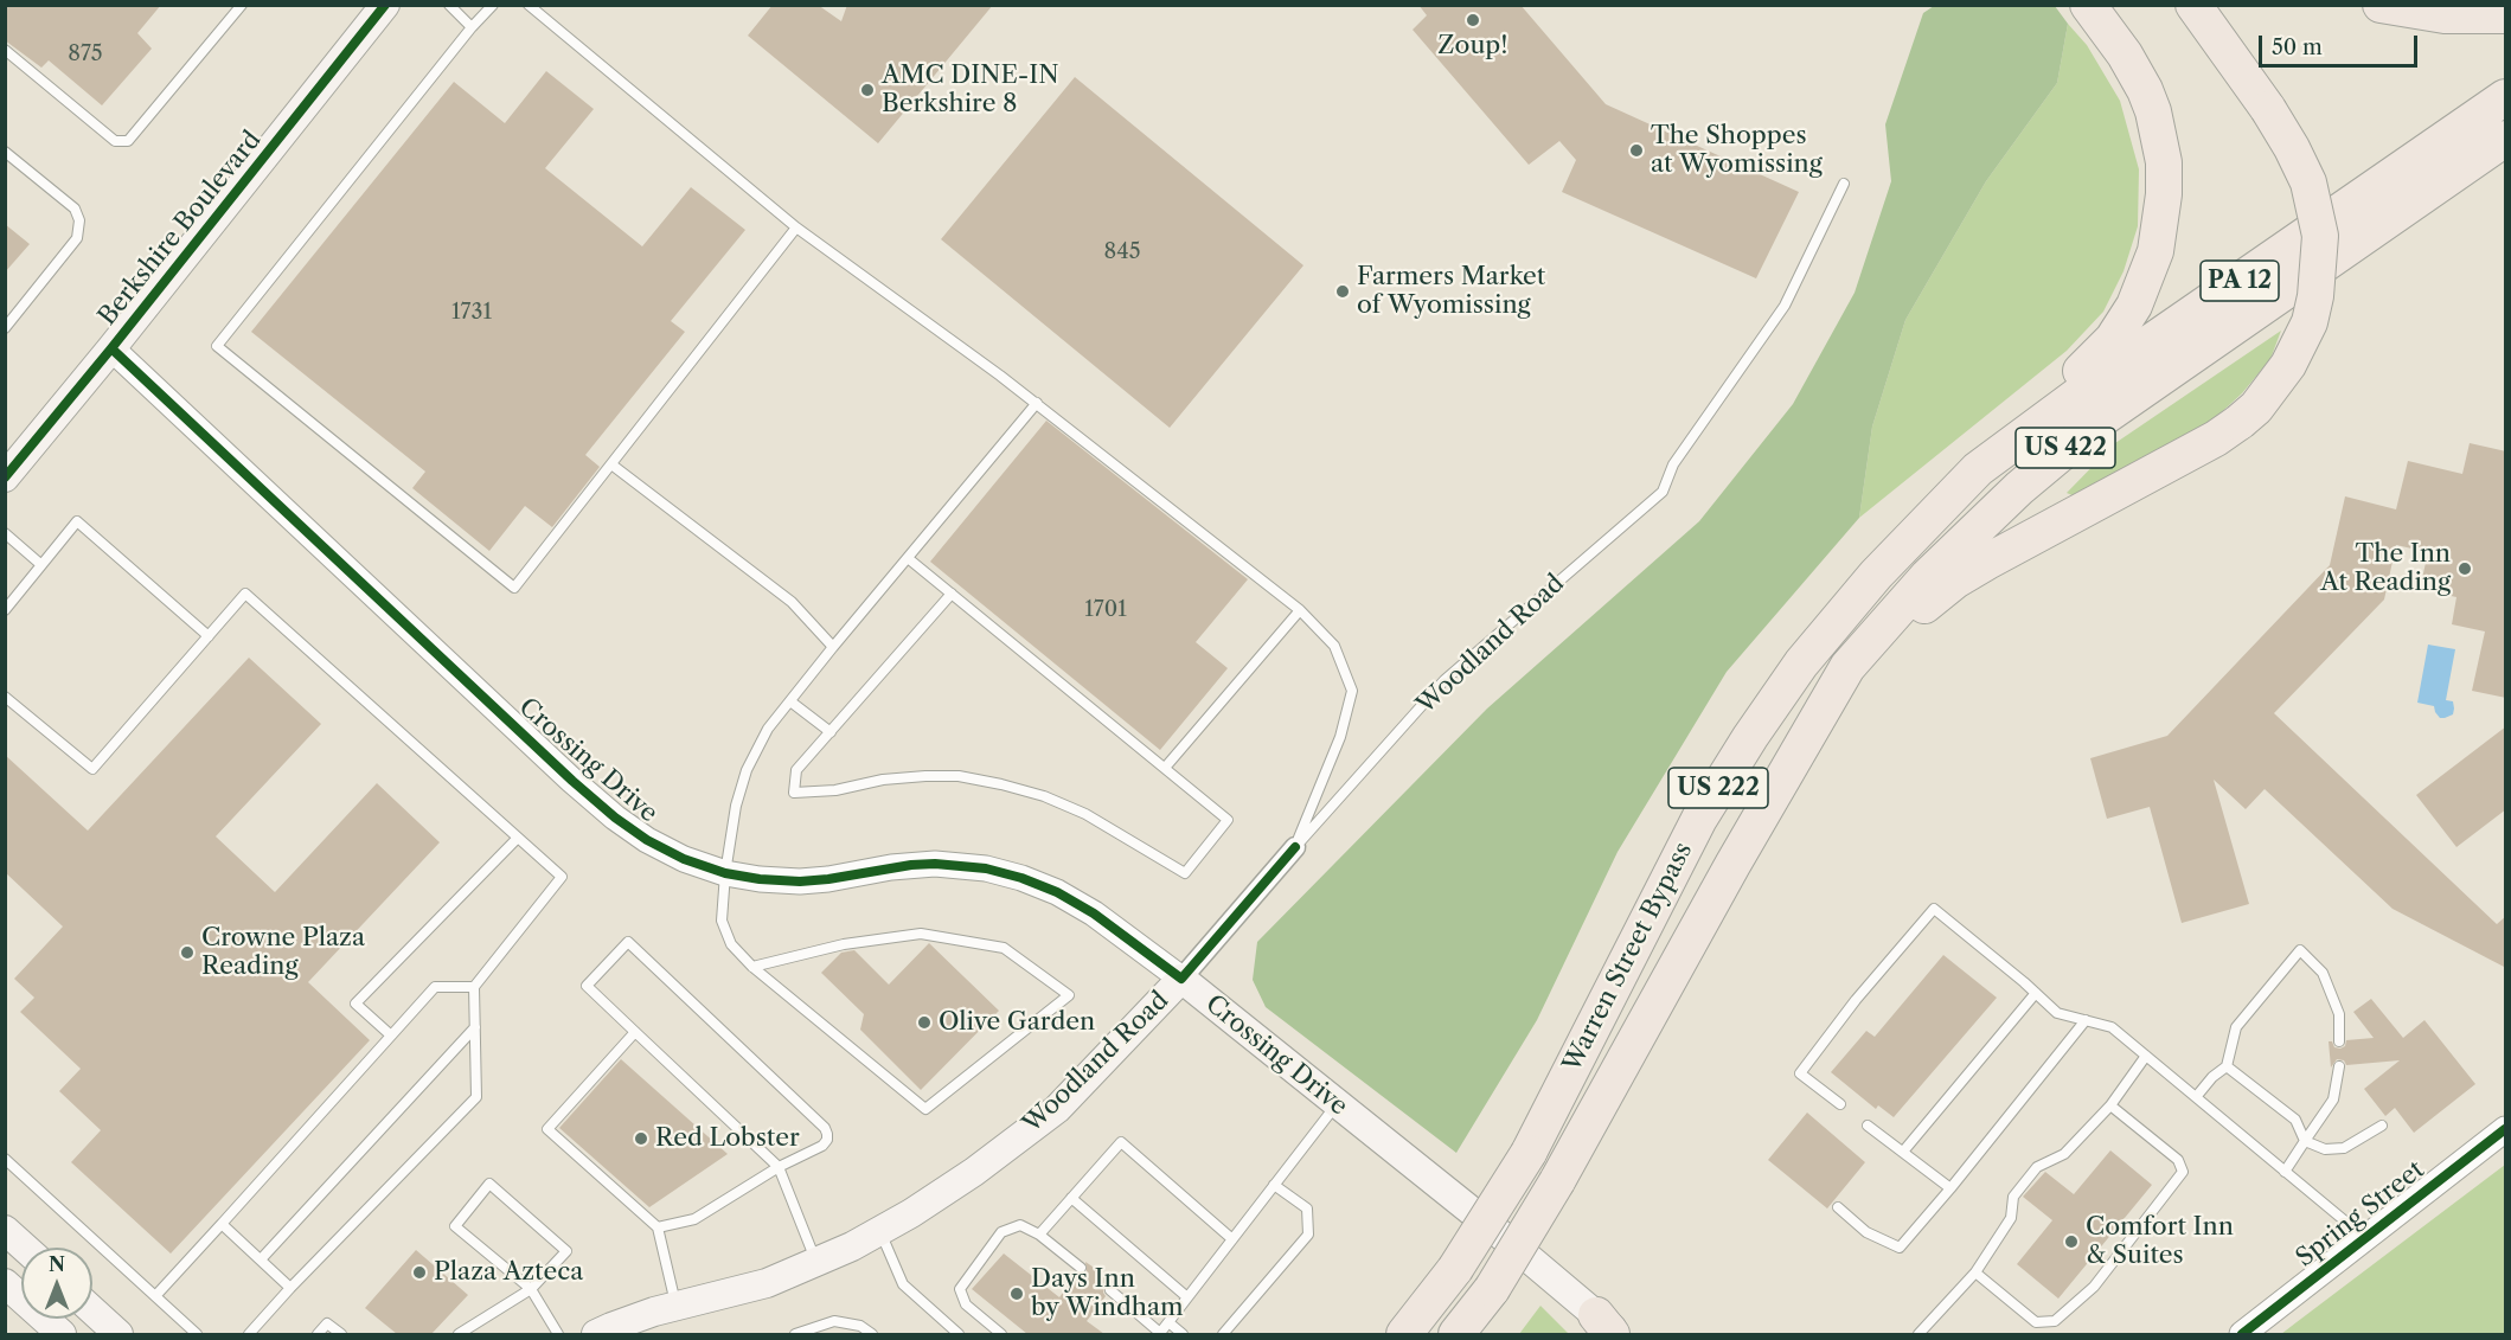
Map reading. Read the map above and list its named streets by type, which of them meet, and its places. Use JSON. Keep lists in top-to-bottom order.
{
  "streets": {
    "highway": [
      "PA 12",
      "US 422",
      "US 222",
      "Warren Street Bypass"
    ],
    "main road": ["Berkshire Boulevard", "Woodland Road", "Crossing Drive"],
    "street": ["Spring Street"]
  },
  "crossings": [
    ["Berkshire Boulevard", "Crossing Drive"],
    ["Woodland Road", "Crossing Drive"],
    ["US 222", "Warren Street Bypass"]
  ],
  "places": [
    "Zoup!",
    "AMC DINE-IN Berkshire 8",
    "The Shoppes at Wyomissing",
    "Farmers Market of Wyomissing",
    "The Inn At Reading",
    "Crowne Plaza Reading",
    "Olive Garden",
    "Red Lobster",
    "Comfort Inn & Suites",
    "Plaza Azteca",
    "Days Inn by Windham"
  ],
  "house_numbers": [
    "875",
    "845",
    "1731",
    "1701"
  ],
  "scale_bar": "50 m",
  "north": "top"
}
